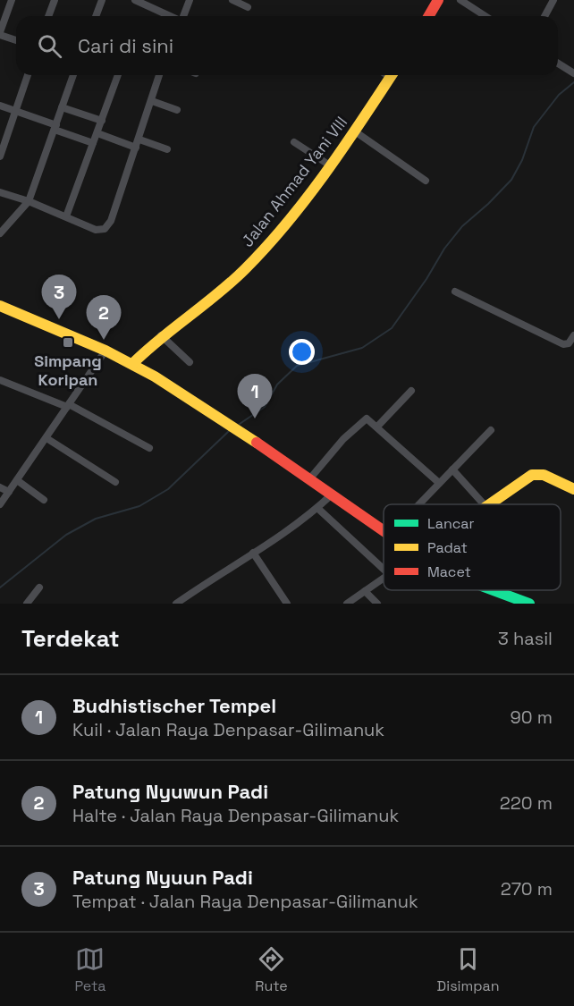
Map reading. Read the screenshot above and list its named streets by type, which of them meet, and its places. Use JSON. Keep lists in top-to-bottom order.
{
  "streets": {
    "main road": ["Jalan Ahmad Yani VIII"]
  },
  "places": {
    "transit": ["Simpang Koripan"]
  },
  "legend": ["Lancar", "Padat", "Macet"],
  "page": {
    "search": "Cari di sini",
    "pins": ["3", "2", "1"],
    "heading": ["Terdekat", "3 hasil"],
    "list": [
      {
        "mark": "1",
        "name": "Budhistischer Tempel",
        "note": "Kuil · Jalan Raya Denpasar-Gilimanuk",
        "value": "90 m"
      },
      {
        "mark": "2",
        "name": "Patung Nyuwun Padi",
        "note": "Halte · Jalan Raya Denpasar-Gilimanuk",
        "value": "220 m"
      },
      {
        "mark": "3",
        "name": "Patung Nyuun Padi",
        "note": "Tempat · Jalan Raya Denpasar-Gilimanuk",
        "value": "270 m"
      }
    ],
    "nav": ["Peta", "Rute", "Disimpan"]
  }
}
